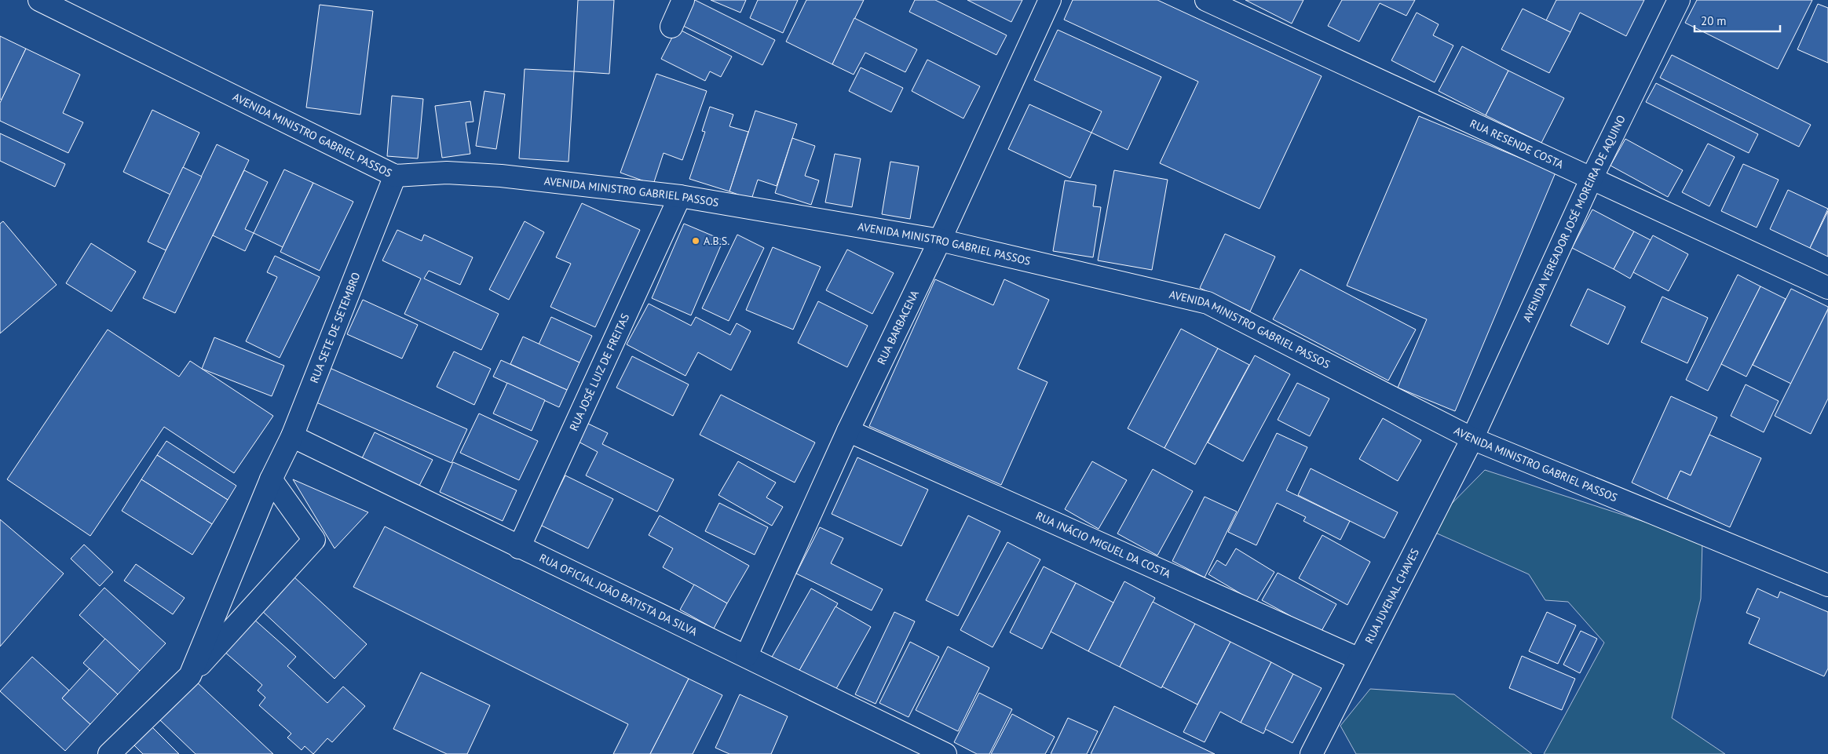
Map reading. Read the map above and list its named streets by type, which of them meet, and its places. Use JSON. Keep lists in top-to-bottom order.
{
  "streets": {
    "street": [
      "AVENIDA MINISTRO GABRIEL PASSOS",
      "RUA RESENDE COSTA",
      "AVENIDA VEREADOR JOSÉ MOREIRA DE AQUINO",
      "RUA BARBACENA",
      "RUA SETE DE SETEMBRO",
      "RUA JOSÉ LUIZ DE FREITAS",
      "RUA INÁCIO MIGUEL DA COSTA",
      "RUA OFICIAL JOÃO BATISTA DA SILVA",
      "RUA JUVENAL CHAVES"
    ]
  },
  "crossings": [
    ["AVENIDA MINISTRO GABRIEL PASSOS", "AVENIDA VEREADOR JOSÉ MOREIRA DE AQUINO"],
    ["AVENIDA MINISTRO GABRIEL PASSOS", "RUA BARBACENA"],
    ["AVENIDA MINISTRO GABRIEL PASSOS", "RUA SETE DE SETEMBRO"],
    ["AVENIDA MINISTRO GABRIEL PASSOS", "RUA JOSÉ LUIZ DE FREITAS"],
    ["AVENIDA MINISTRO GABRIEL PASSOS", "RUA JUVENAL CHAVES"],
    ["RUA RESENDE COSTA", "AVENIDA VEREADOR JOSÉ MOREIRA DE AQUINO"],
    ["AVENIDA VEREADOR JOSÉ MOREIRA DE AQUINO", "RUA JUVENAL CHAVES"],
    ["RUA BARBACENA", "RUA INÁCIO MIGUEL DA COSTA"],
    ["RUA BARBACENA", "RUA OFICIAL JOÃO BATISTA DA SILVA"],
    ["RUA SETE DE SETEMBRO", "RUA OFICIAL JOÃO BATISTA DA SILVA"],
    ["RUA JOSÉ LUIZ DE FREITAS", "RUA OFICIAL JOÃO BATISTA DA SILVA"],
    ["RUA INÁCIO MIGUEL DA COSTA", "RUA JUVENAL CHAVES"]
  ],
  "places": ["A.B.S."],
  "scale_bar": "20 m"
}
